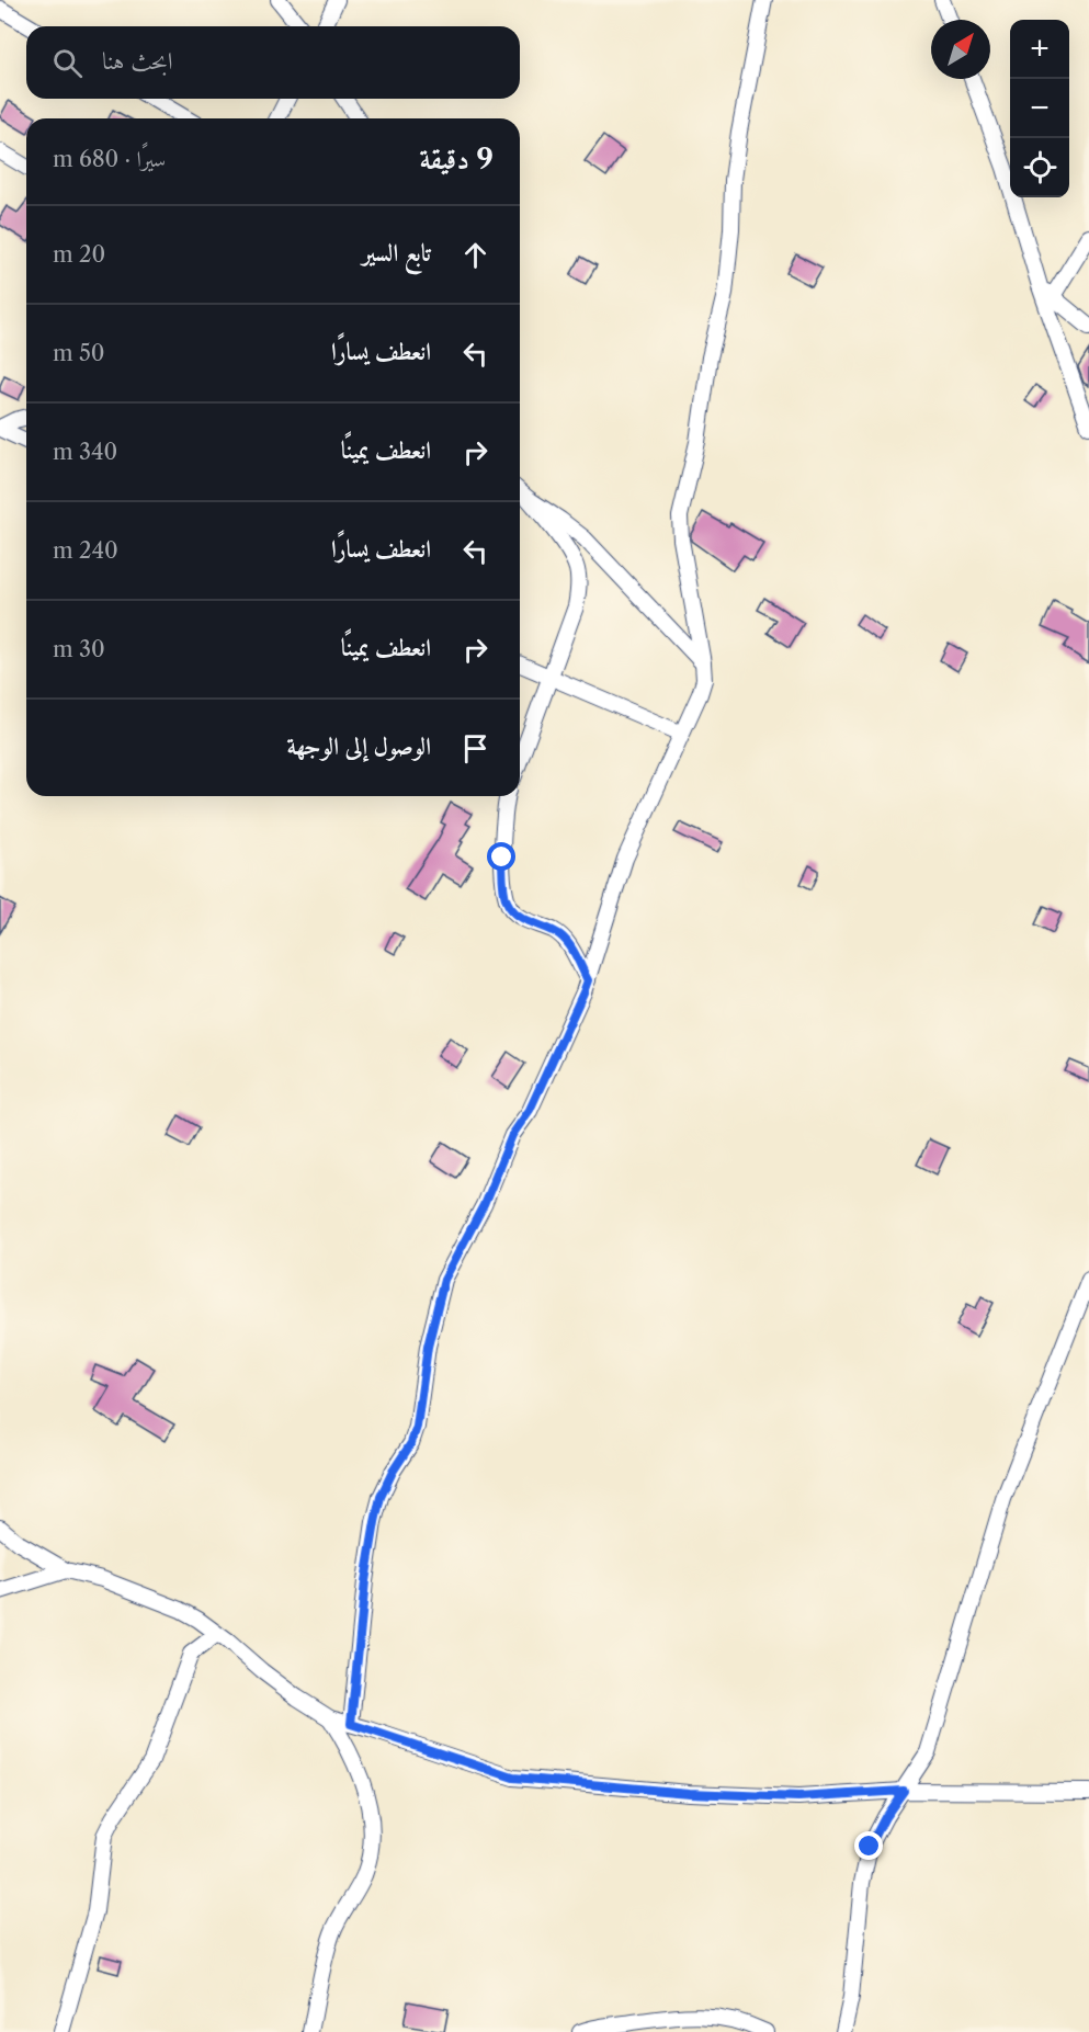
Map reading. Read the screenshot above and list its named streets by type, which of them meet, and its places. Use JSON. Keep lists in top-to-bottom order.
{
  "north": "top right",
  "page": {
    "map_buttons": ["+", "−"],
    "search": "ابحث هنا",
    "heading": ["9 دقيقة", "سيرًا · 680 m"],
    "list": [
      ["تابع السير", "20 m"],
      ["انعطف يسارًا", "50 m"],
      ["انعطف يمينًا", "340 m"],
      ["انعطف يسارًا", "240 m"],
      ["انعطف يمينًا", "30 m"],
      "الوصول إلى الوجهة"
    ]
  }
}
